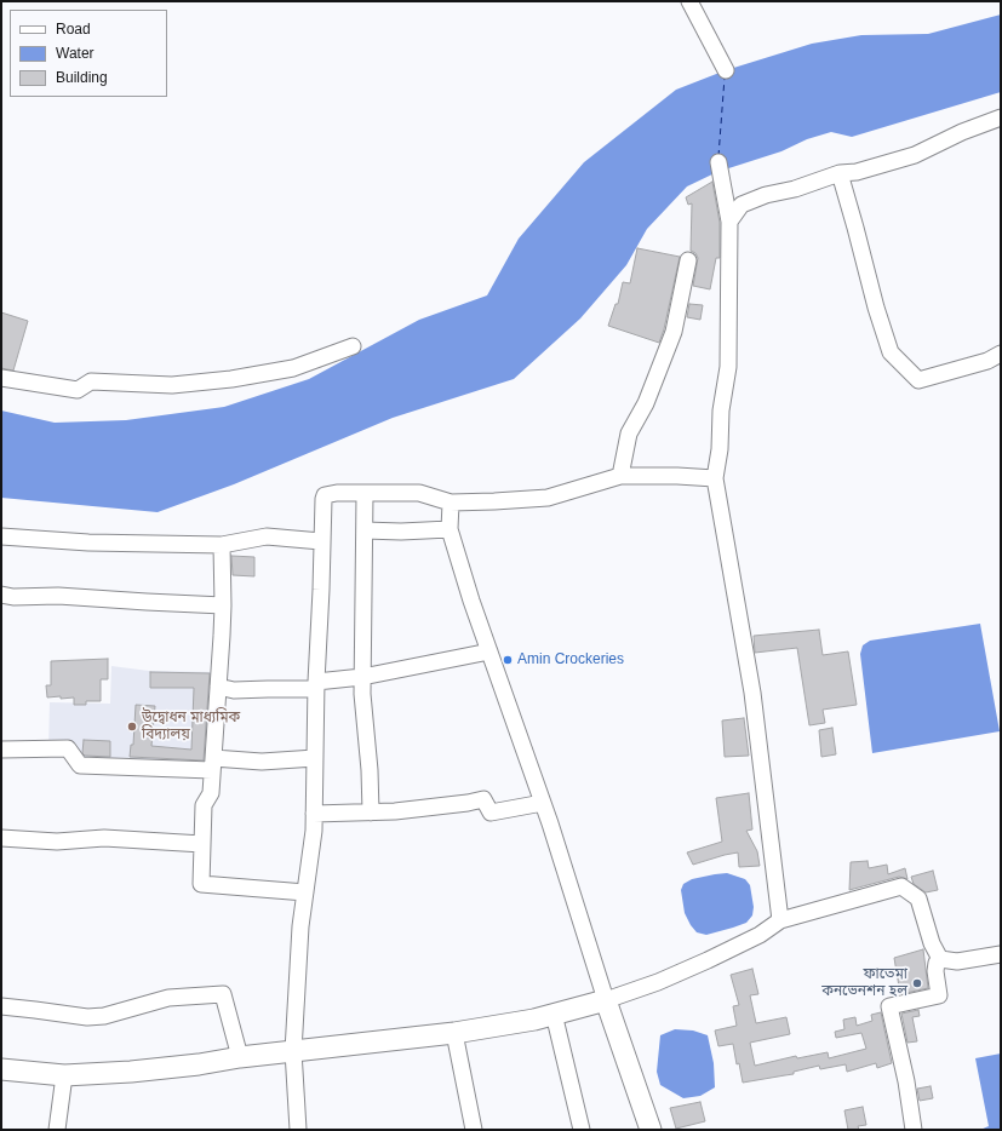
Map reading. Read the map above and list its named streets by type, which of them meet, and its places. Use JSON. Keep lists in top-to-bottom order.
{
  "places": ["Amin Crockeries", "উদ্বোধন মাধ্যমিক বিদ্যালয়", "ফাতেমা কনভেনশন হল"],
  "legend": ["Road", "Water", "Building"]
}
